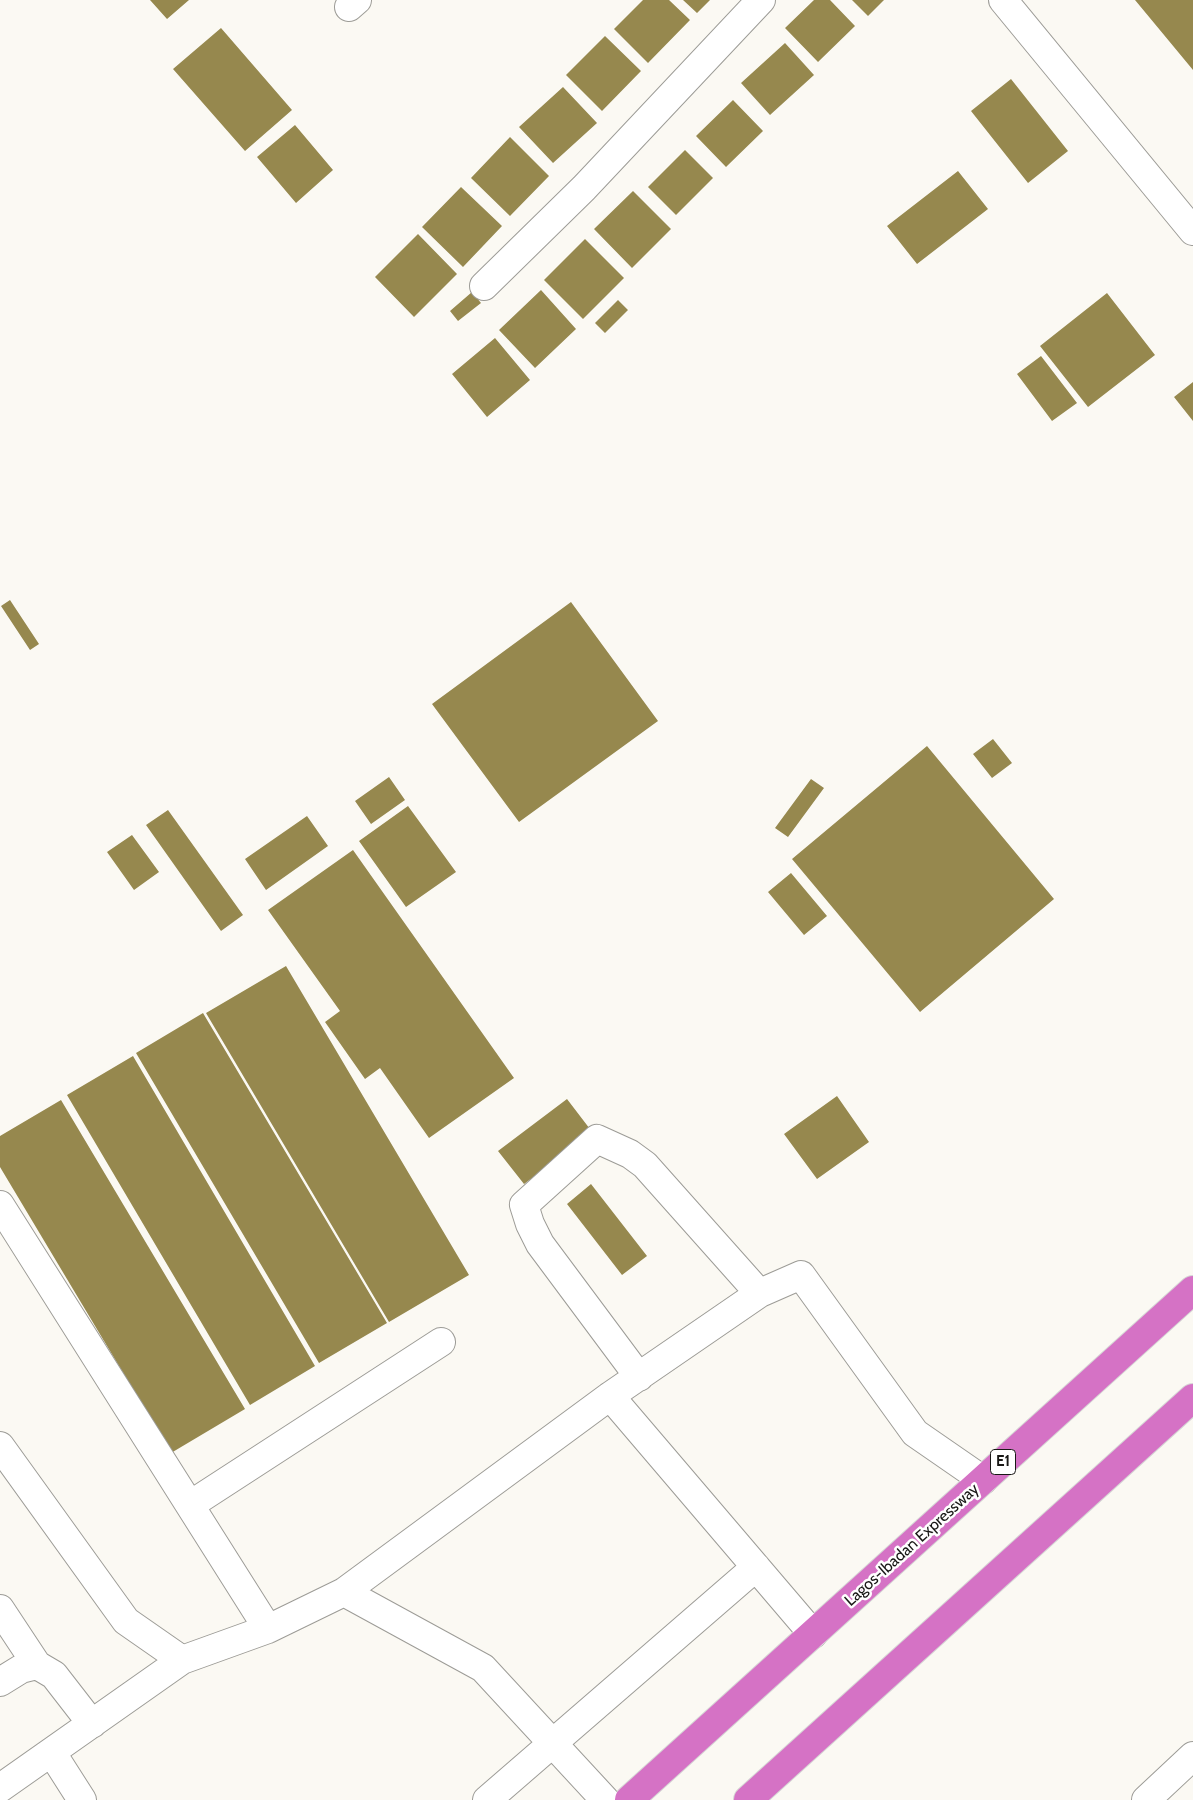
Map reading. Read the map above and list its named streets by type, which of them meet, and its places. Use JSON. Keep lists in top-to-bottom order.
{
  "streets": {
    "highway": ["E1", "Lagos-Ibadan Expressway"]
  }
}
